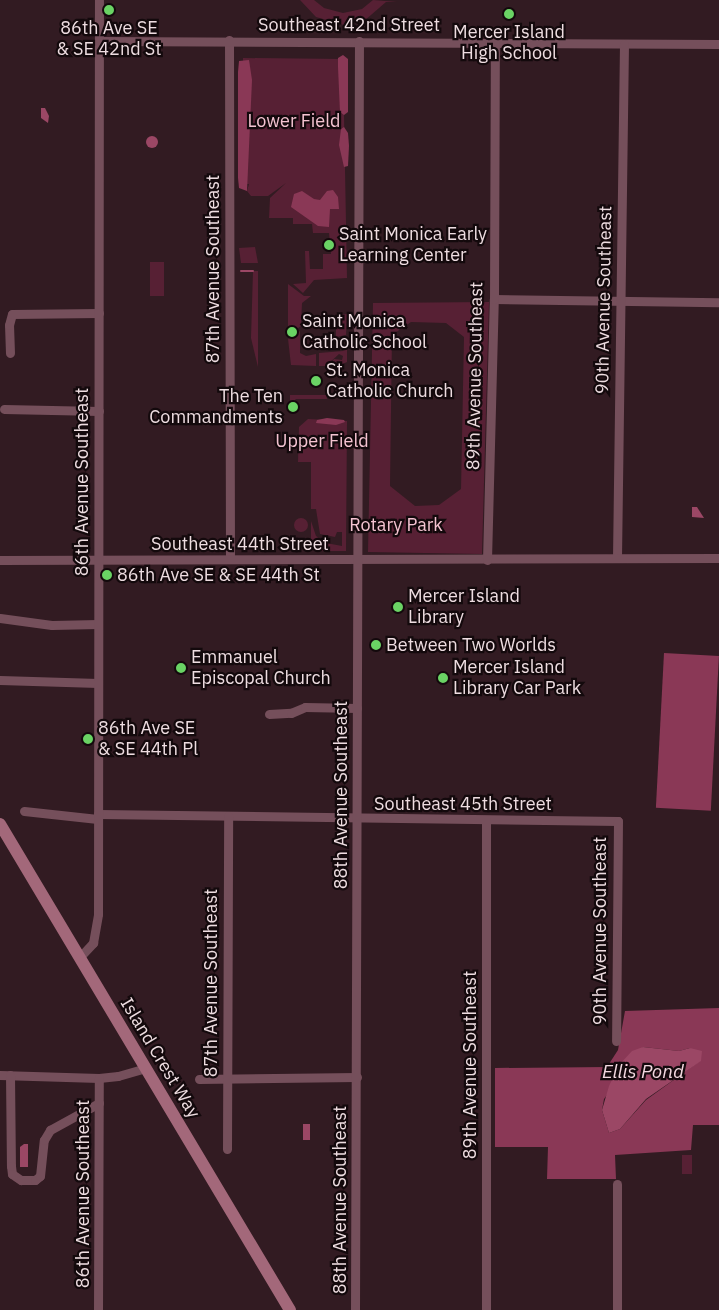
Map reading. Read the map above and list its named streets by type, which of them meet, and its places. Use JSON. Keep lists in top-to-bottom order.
{
  "streets": {
    "main road": ["Island Crest Way"],
    "street": [
      "Southeast 42nd Street",
      "87th Avenue Southeast",
      "90th Avenue Southeast",
      "89th Avenue Southeast",
      "86th Avenue Southeast",
      "Southeast 44th Street",
      "88th Avenue Southeast",
      "Southeast 45th Street"
    ]
  },
  "crossings": [
    ["Southeast 42nd Street", "87th Avenue Southeast"],
    ["Southeast 42nd Street", "90th Avenue Southeast"],
    ["Southeast 42nd Street", "89th Avenue Southeast"],
    ["Southeast 42nd Street", "86th Avenue Southeast"],
    ["Southeast 42nd Street", "88th Avenue Southeast"],
    ["87th Avenue Southeast", "Southeast 44th Street"],
    ["87th Avenue Southeast", "Southeast 45th Street"],
    ["90th Avenue Southeast", "Southeast 44th Street"],
    ["90th Avenue Southeast", "Southeast 45th Street"],
    ["89th Avenue Southeast", "Southeast 44th Street"],
    ["89th Avenue Southeast", "Southeast 45th Street"],
    ["86th Avenue Southeast", "Southeast 44th Street"],
    ["86th Avenue Southeast", "Southeast 45th Street"],
    ["86th Avenue Southeast", "Island Crest Way"],
    ["Southeast 44th Street", "88th Avenue Southeast"],
    ["88th Avenue Southeast", "Southeast 45th Street"]
  ],
  "water": ["Ellis Pond"],
  "parks": ["Lower Field", "Upper Field", "Rotary Park"],
  "places": [
    "86th Ave SE & SE 42nd St",
    "Mercer Island High School",
    "Saint Monica Early Learning Center",
    "Saint Monica Catholic School",
    "St. Monica Catholic Church",
    "The Ten Commandments",
    "86th Ave SE & SE 44th St",
    "Mercer Island Library",
    "Between Two Worlds",
    "Emmanuel Episcopal Church",
    "Mercer Island Library Car Park",
    "86th Ave SE & SE 44th Pl"
  ]
}
